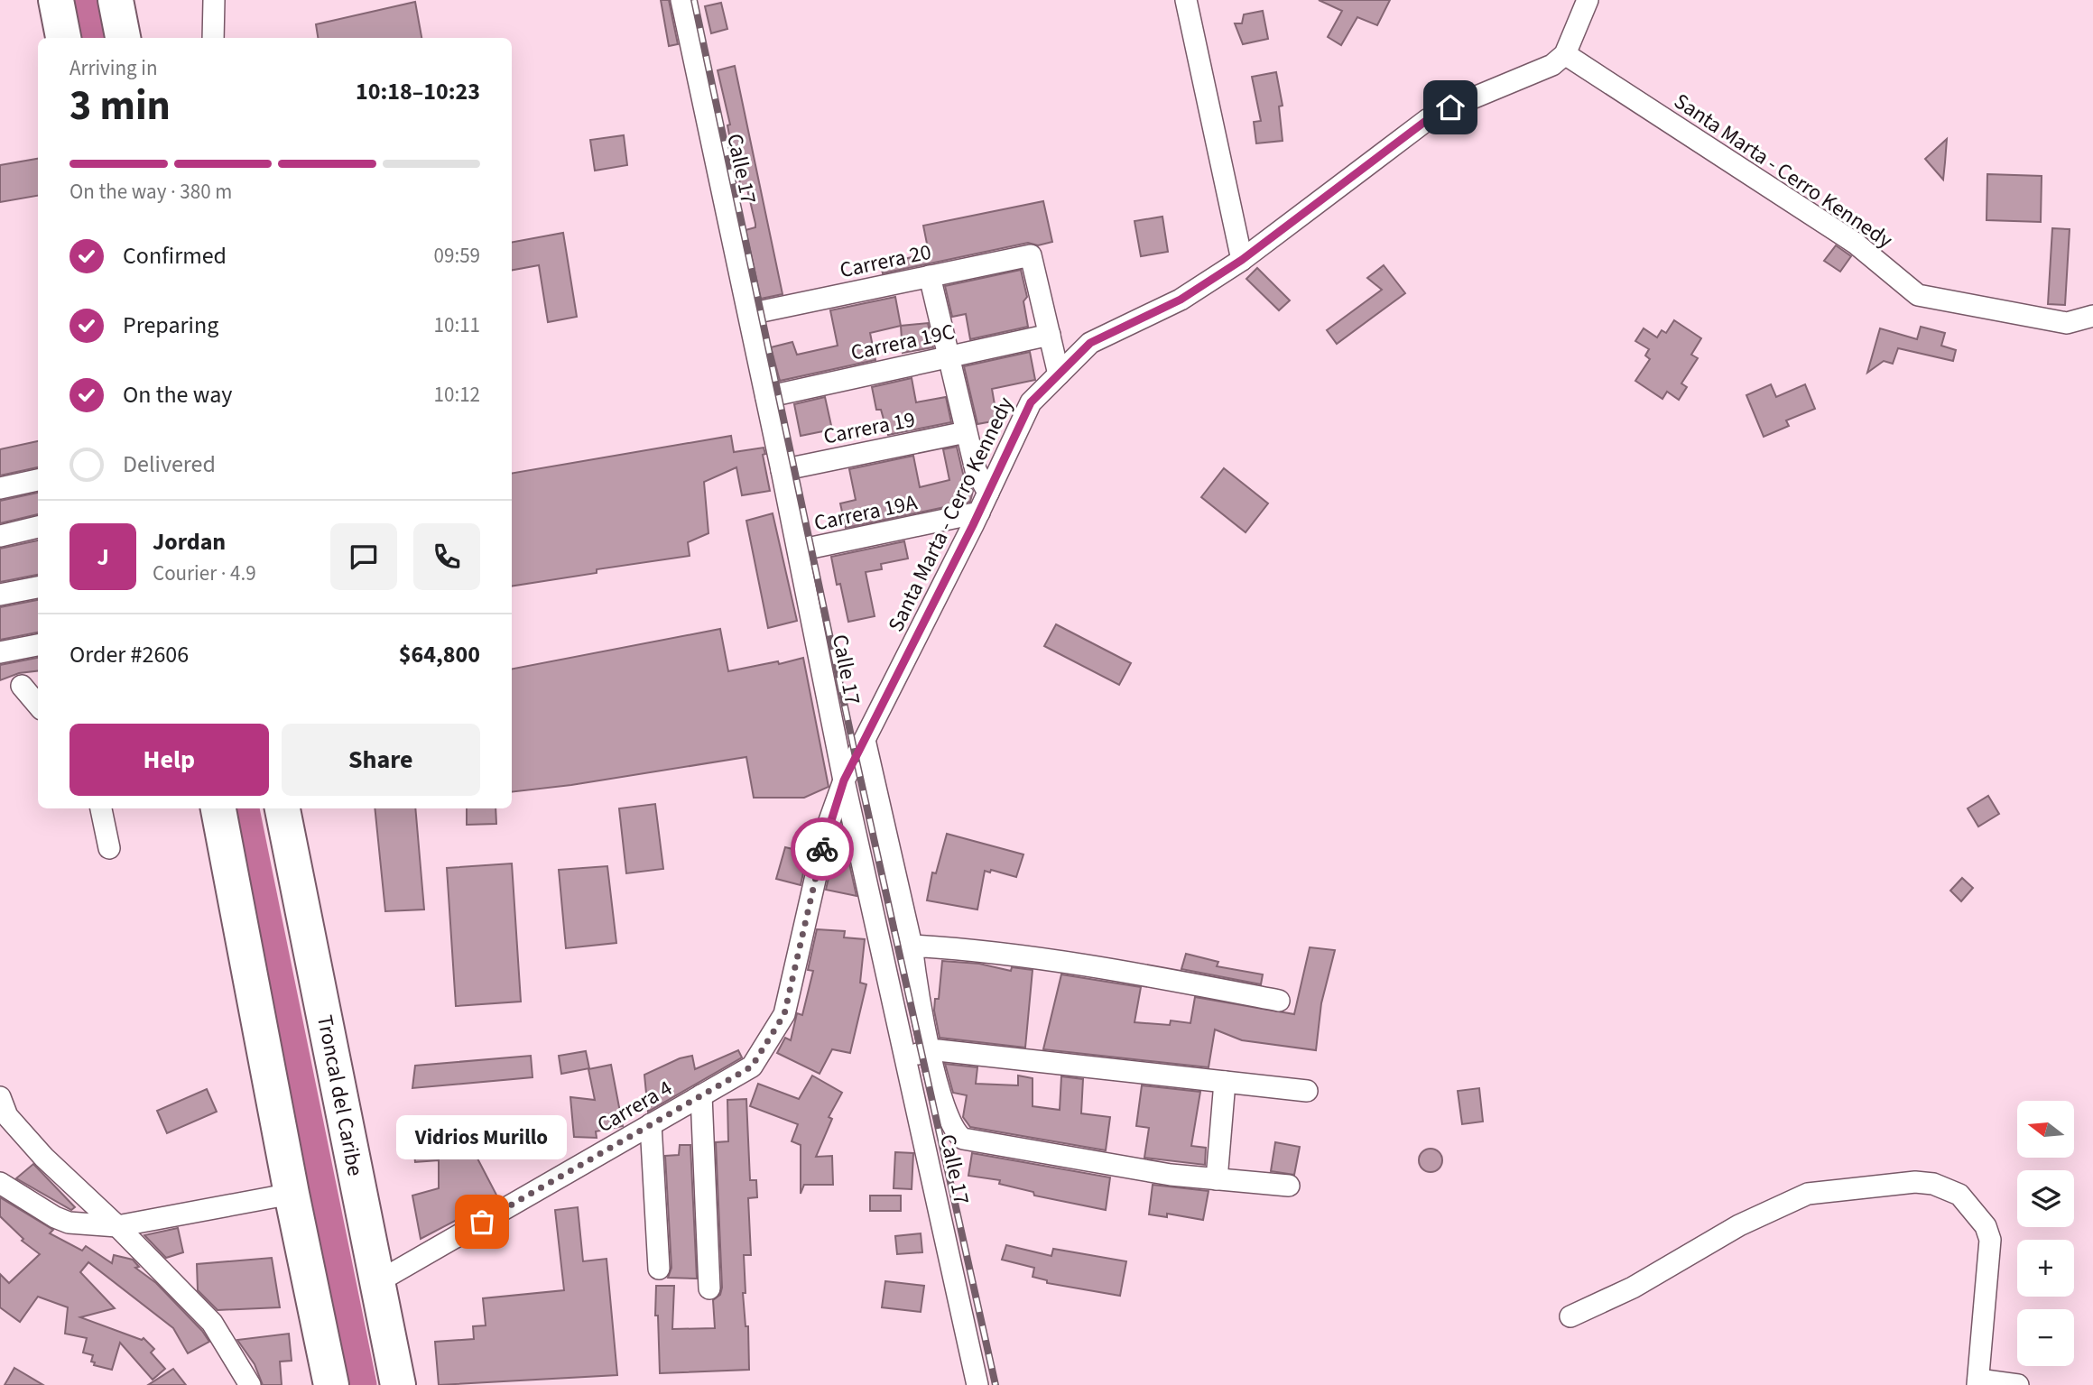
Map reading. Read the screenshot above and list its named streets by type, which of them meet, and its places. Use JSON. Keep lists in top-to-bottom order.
{
  "streets": {
    "highway": ["Troncal del Caribe"],
    "street": [
      "Calle 17",
      "Santa Marta - Cerro Kennedy",
      "Carrera 20",
      "Carrera 19C",
      "Carrera 19",
      "Carrera 19A",
      "Carrera 4"
    ]
  },
  "crossings": [
    ["Calle 17", "Santa Marta - Cerro Kennedy"],
    ["Calle 17", "Carrera 20"],
    ["Calle 17", "Carrera 19C"],
    ["Calle 17", "Carrera 19"],
    ["Calle 17", "Carrera 19A"],
    ["Santa Marta - Cerro Kennedy", "Carrera 19A"],
    ["Santa Marta - Cerro Kennedy", "Carrera 4"],
    ["Carrera 20", "Carrera 19C"],
    ["Troncal del Caribe", "Carrera 4"]
  ],
  "places": ["Vidrios Murillo"],
  "north": "left",
  "page": {
    "heading": ["3 min", "Arriving in", "10:18–10:23"],
    "panel": [
      "Jordan",
      "Courier · 4.9",
      "Order #2606",
      "$64,800"
    ],
    "bar": "On the way · 380 m",
    "list": [
      ["Confirmed", "09:59"],
      ["Preparing", "10:11"],
      ["On the way", "10:12"],
      "Delivered"
    ],
    "round": "J",
    "buttons": ["Help", "Share"],
    "map_buttons": ["+", "−"],
    "bubble": "Vidrios Murillo"
  }
}
